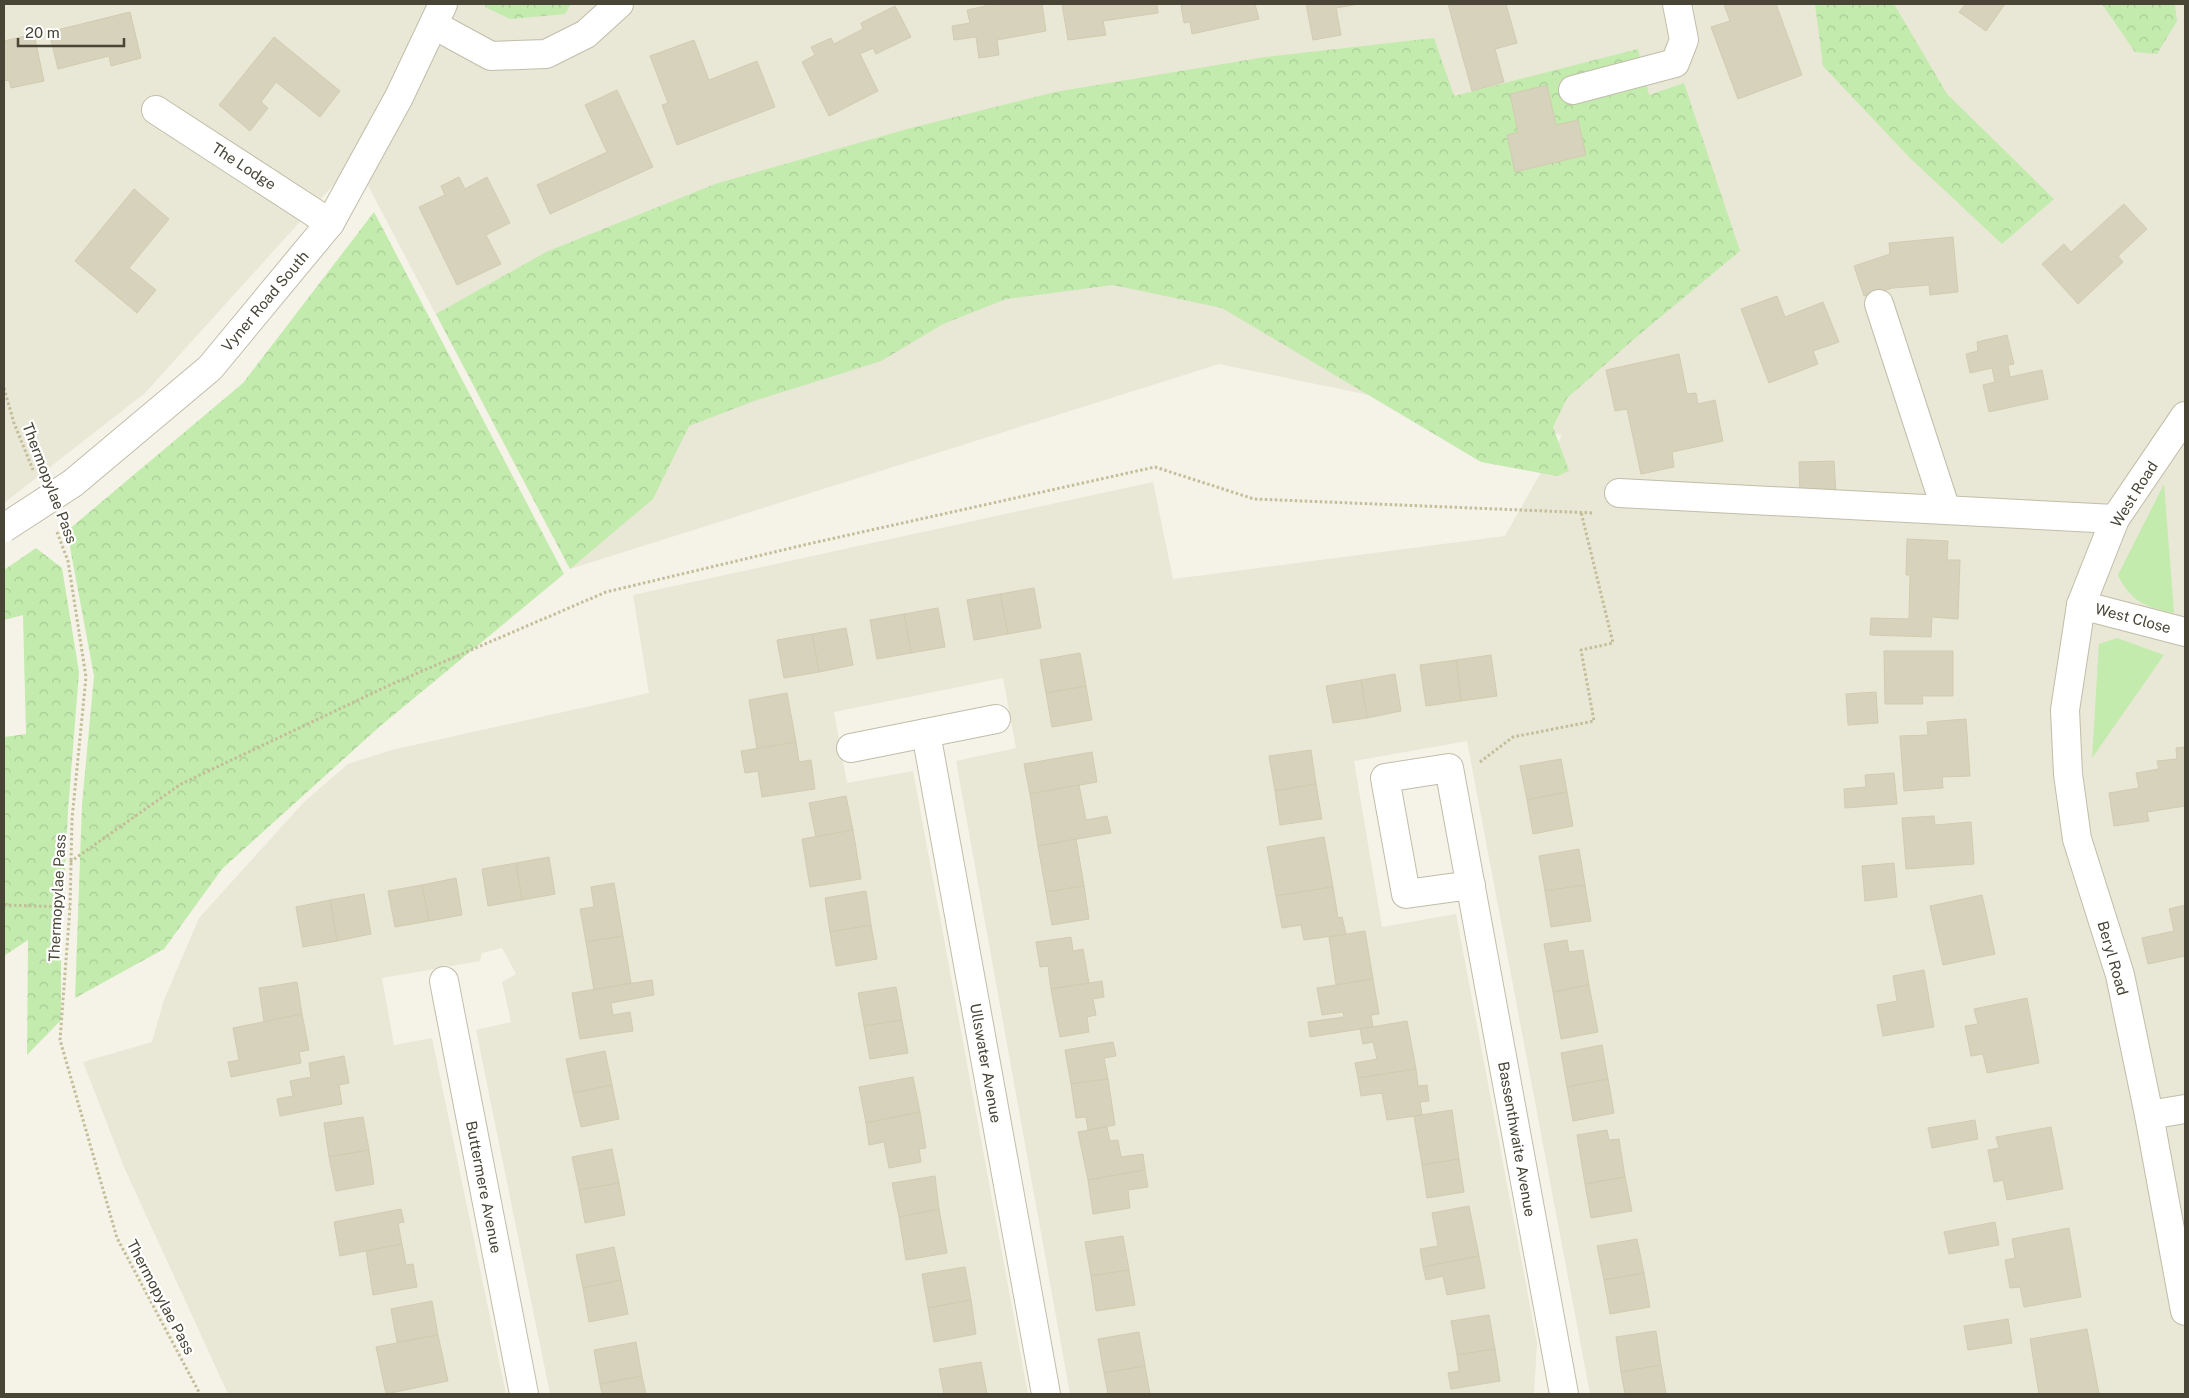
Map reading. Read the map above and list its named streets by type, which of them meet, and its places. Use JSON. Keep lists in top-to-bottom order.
{
  "streets": {
    "street": [
      "The Lodge",
      "Vyner Road South",
      "West Road",
      "West Close",
      "Beryl Road",
      "Ullswater Avenue",
      "Bassenthwaite Avenue",
      "Buttermere Avenue"
    ],
    "path": ["Thermopylae Pass"]
  },
  "crossings": [
    ["The Lodge", "Vyner Road South"],
    ["West Road", "West Close"],
    ["West Road", "Beryl Road"],
    ["West Close", "Beryl Road"]
  ],
  "scale_bar": "20 m"
}
